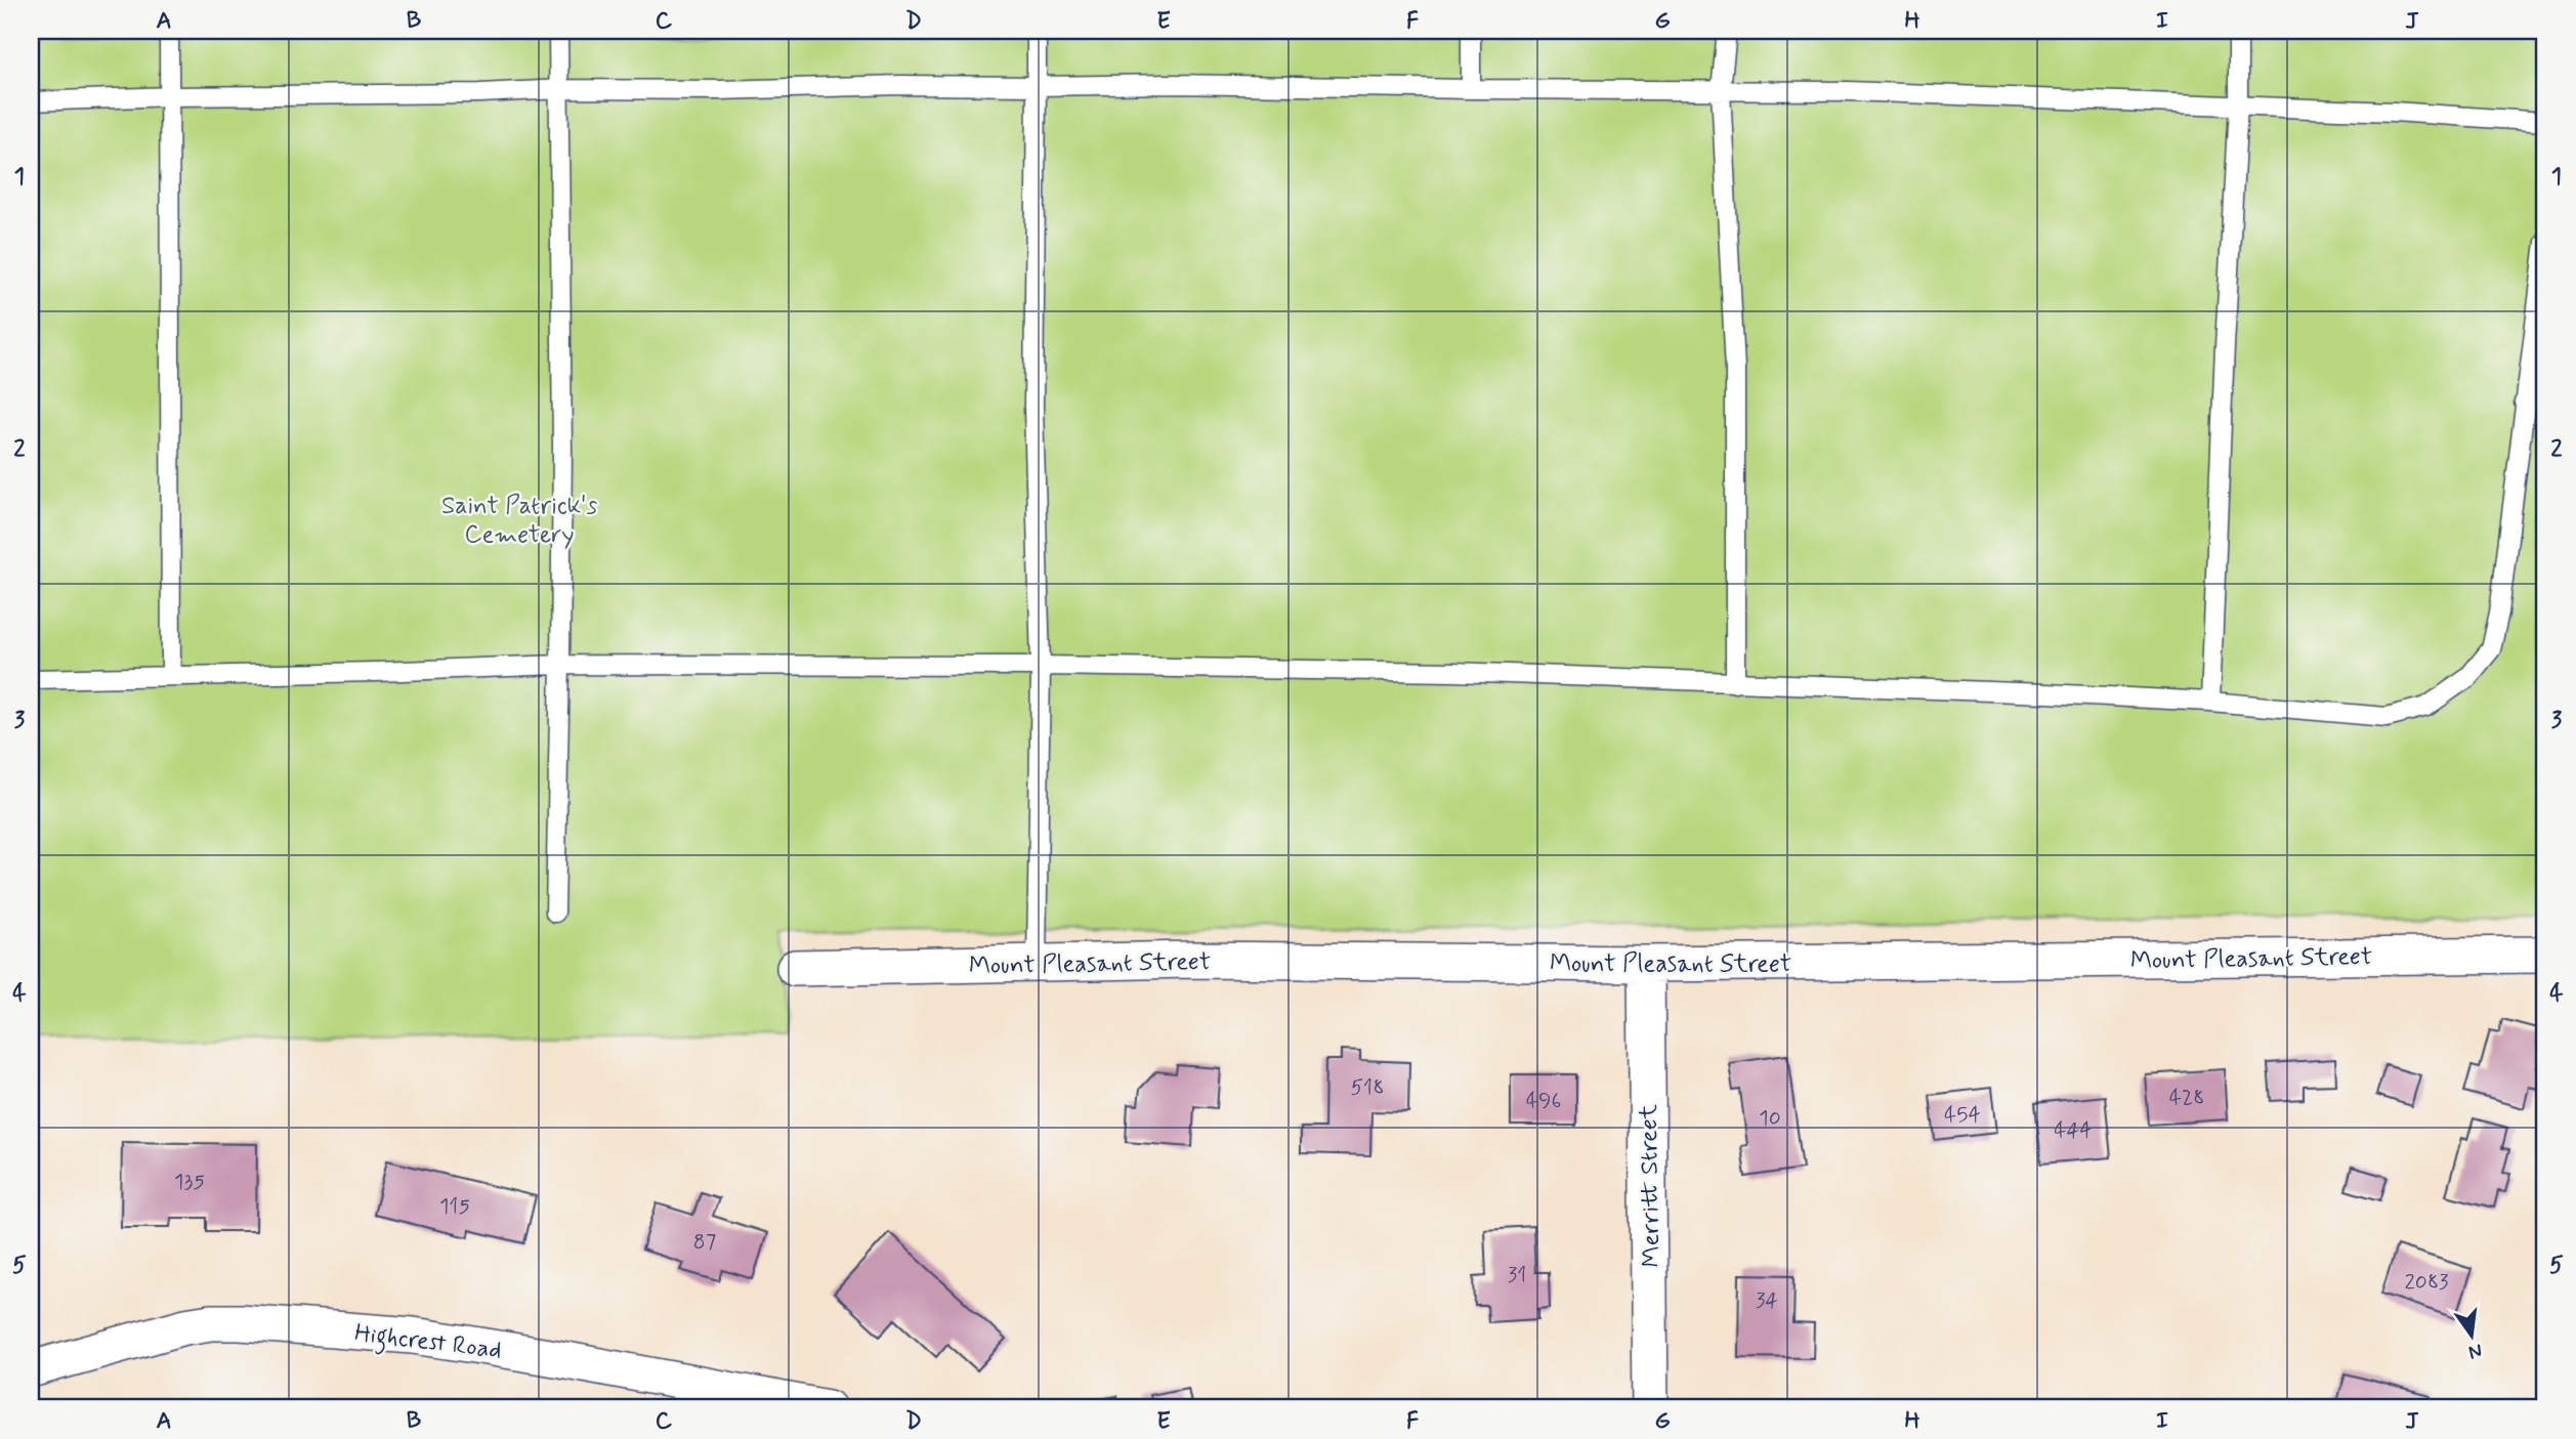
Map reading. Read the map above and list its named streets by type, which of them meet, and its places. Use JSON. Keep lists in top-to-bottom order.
{
  "streets": {
    "street": ["Mount Pleasant Street", "Merritt Street", "Highcrest Road"]
  },
  "crossings": [
    ["Mount Pleasant Street", "Merritt Street"]
  ],
  "parks": ["Saint Patrick's Cemetery"],
  "house_numbers": [
    "518",
    "428",
    "496",
    "454",
    "10",
    "444",
    "135",
    "115",
    "87",
    "31",
    "2083",
    "34"
  ],
  "north": "bottom",
  "grid": {
    "columns": [
      "A",
      "B",
      "C",
      "D",
      "E",
      "F",
      "G",
      "H",
      "I",
      "J"
    ],
    "rows": [
      "1",
      "2",
      "3",
      "4",
      "5"
    ]
  }
}
